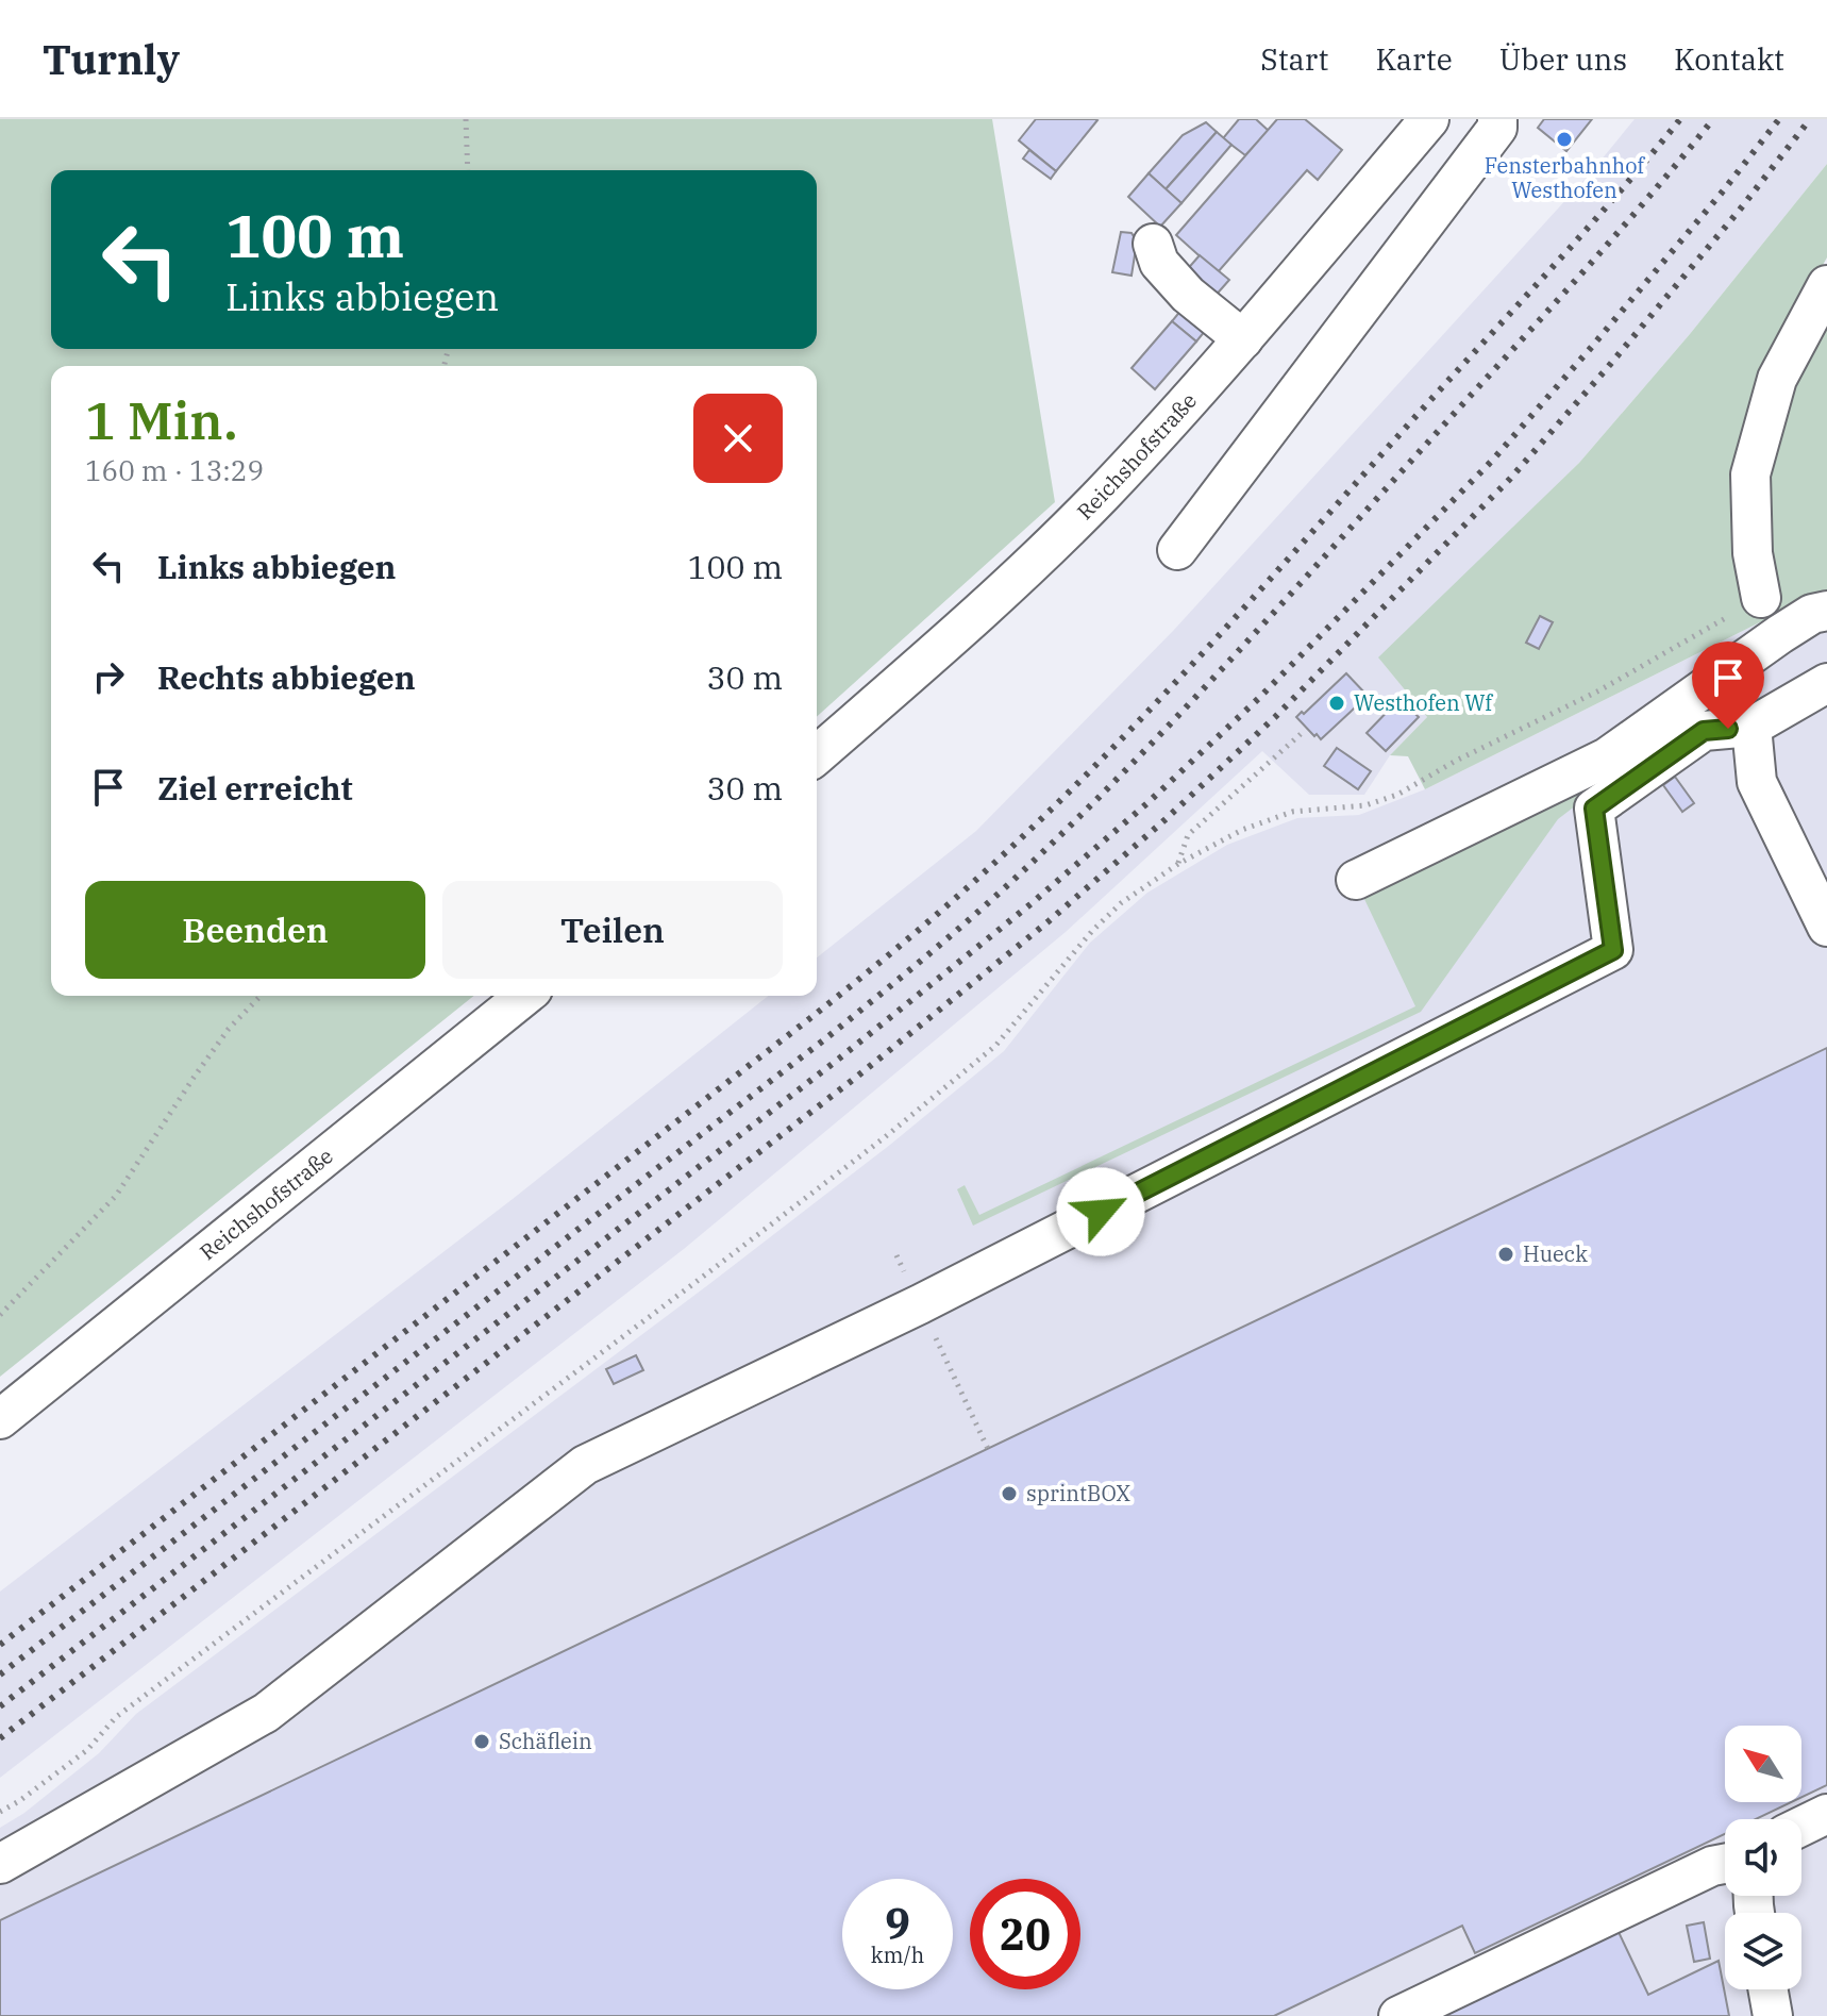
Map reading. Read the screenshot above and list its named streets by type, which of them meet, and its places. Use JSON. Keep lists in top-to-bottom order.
{
  "streets": {
    "street": ["Reichshofstraße"]
  },
  "places": [
    "Fensterbahnhof Westhofen",
    "Westhofen Wf",
    "Hueck",
    "sprintBOX",
    "Schäflein"
  ],
  "north": "top left",
  "page": {
    "header": "Turnly",
    "nav": [
      "Start",
      "Karte",
      "Über uns",
      "Kontakt"
    ],
    "turn": ["100 m", "Links abbiegen"],
    "heading": ["1 Min.", "160 m · 13:29"],
    "list": [
      {
        "name": "Links abbiegen",
        "value": "100 m"
      },
      {
        "name": "Rechts abbiegen",
        "value": "30 m"
      },
      {
        "name": "Ziel erreicht",
        "value": "30 m"
      }
    ],
    "buttons": ["Beenden", "Teilen"],
    "speed": "9 km/h",
    "limit": "20"
  }
}
